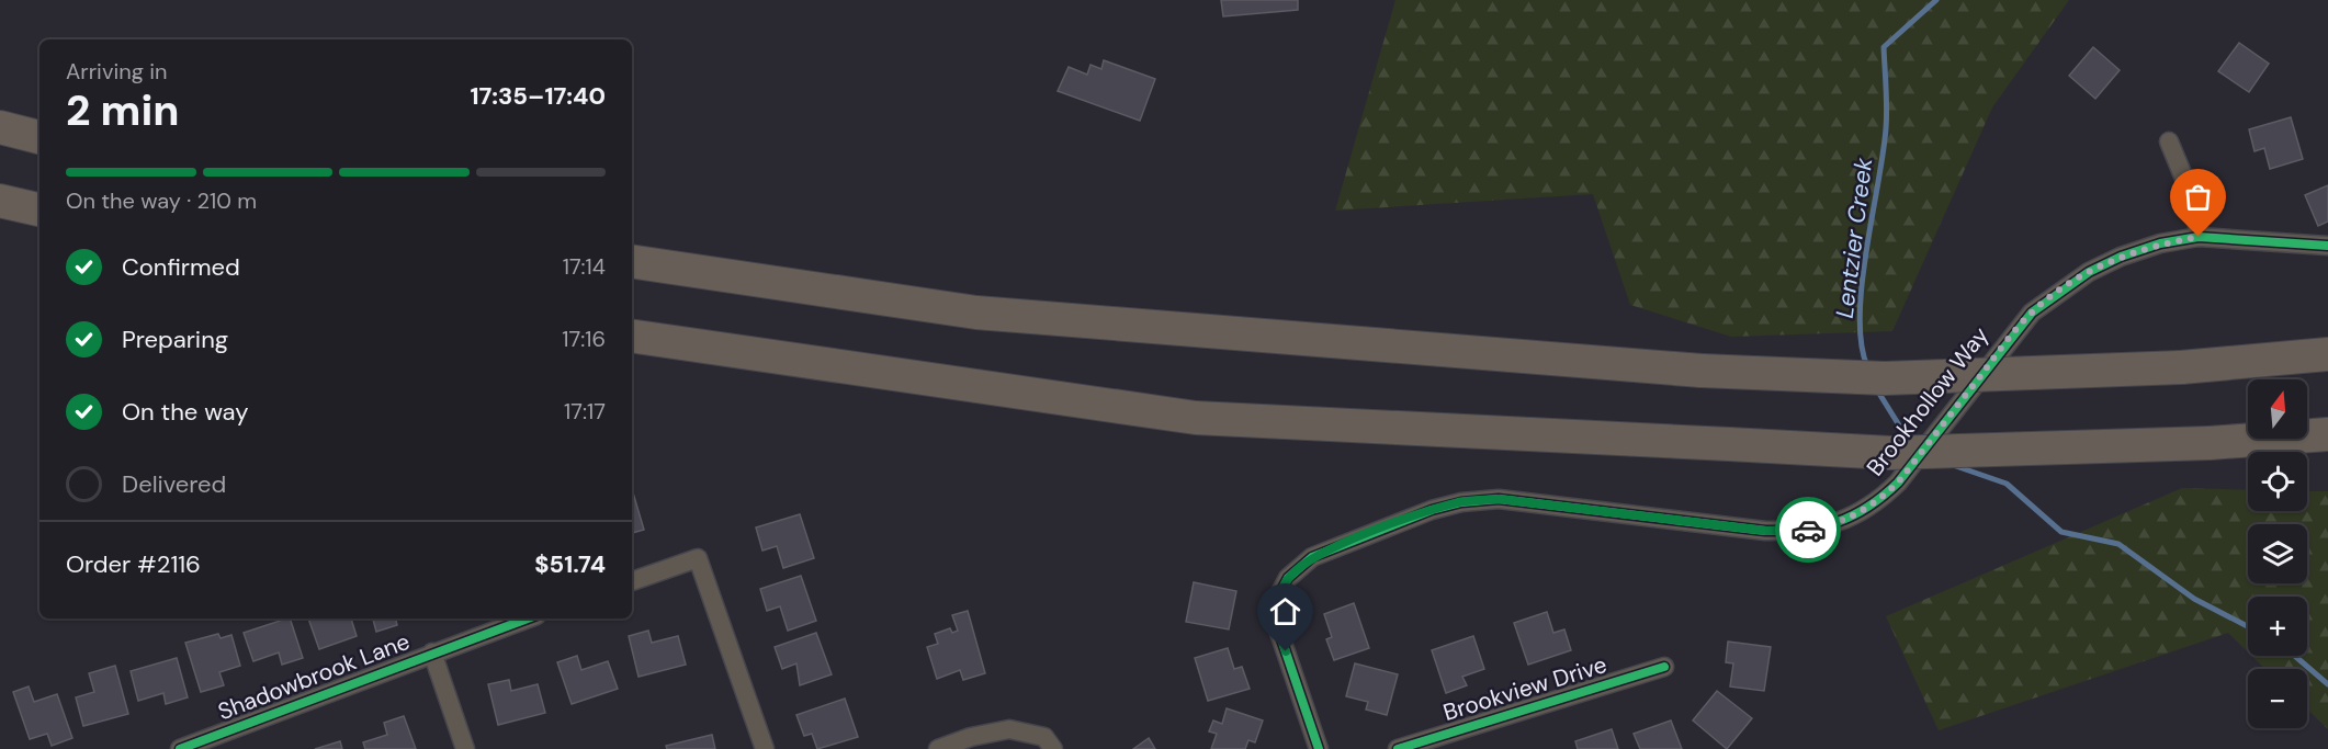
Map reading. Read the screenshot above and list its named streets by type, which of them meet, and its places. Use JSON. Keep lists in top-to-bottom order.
{
  "streets": {
    "street": ["Brookhollow Way", "Shadowbrook Lane", "Brookview Drive"]
  },
  "water": ["Lentzier Creek"],
  "north": "top",
  "page": {
    "heading": ["2 min", "Arriving in", "17:35–17:40"],
    "panel": ["Order #2116", "$51.74"],
    "bar": "On the way · 210 m",
    "list": [
      ["Confirmed", "17:14"],
      ["Preparing", "17:16"],
      ["On the way", "17:17"],
      "Delivered"
    ],
    "map_buttons": ["+", "−"]
  }
}
